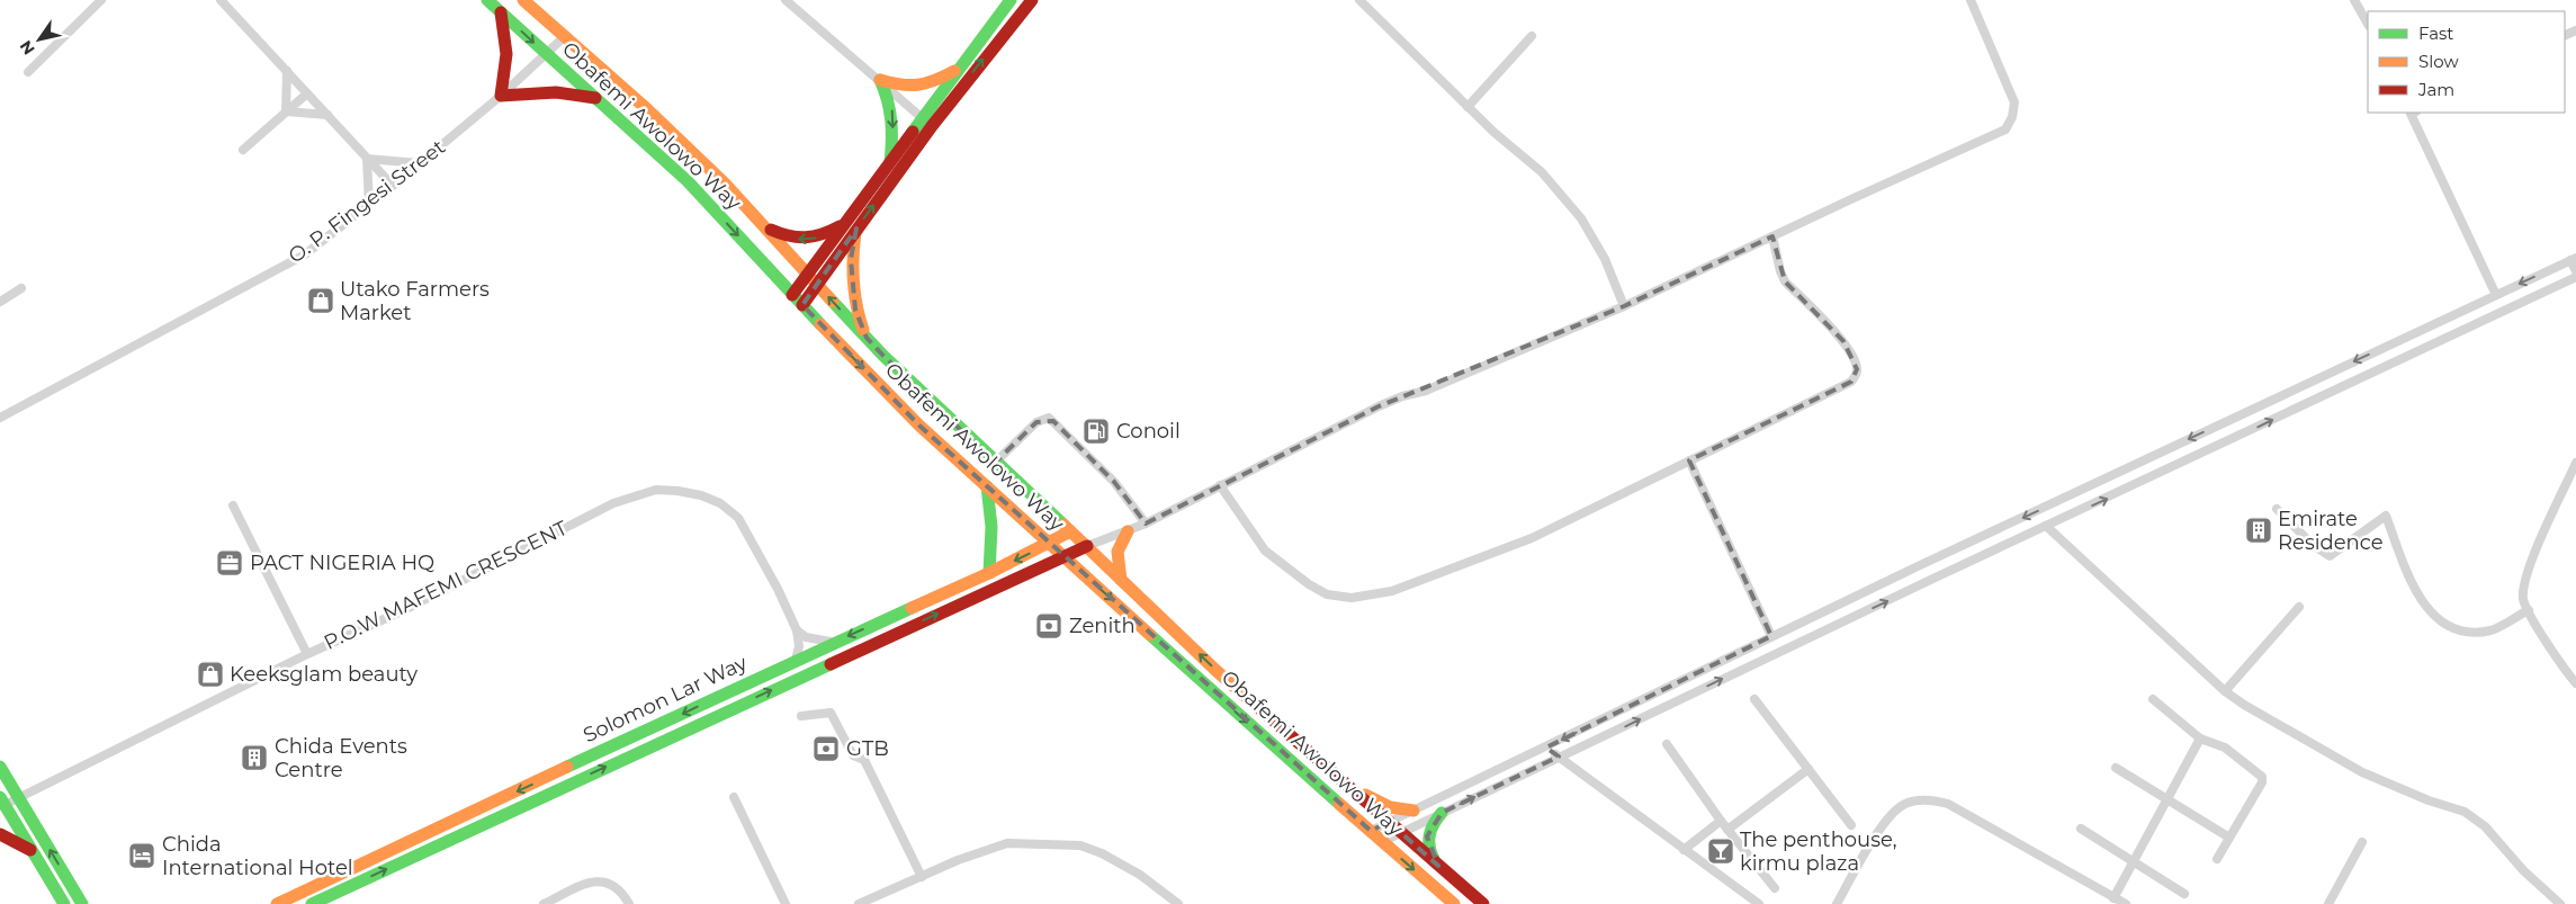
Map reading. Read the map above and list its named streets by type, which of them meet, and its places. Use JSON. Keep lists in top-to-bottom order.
{
  "streets": {
    "main road": ["Obafemi Awolowo Way", "Solomon Lar Way"],
    "street": ["O. P. Fingesi Street", "P.O.W MAFEMI CRESCENT"]
  },
  "crossings": [
    ["Obafemi Awolowo Way", "O. P. Fingesi Street"],
    ["Obafemi Awolowo Way", "Solomon Lar Way"],
    ["P.O.W MAFEMI CRESCENT", "Solomon Lar Way"]
  ],
  "places": {
    "shop": ["Utako Farmers Market", "Keeksglam beauty"],
    "fuel station": ["Conoil"],
    "building": ["Emirate Residence", "Chida Events Centre"],
    "office": ["PACT NIGERIA HQ"],
    "bank": ["Zenith", "GTB"],
    "bar": ["The penthouse, kirmu plaza"],
    "hotel": ["Chida International Hotel"]
  },
  "legend": ["Fast", "Slow", "Jam"],
  "north": "bottom left"
}
